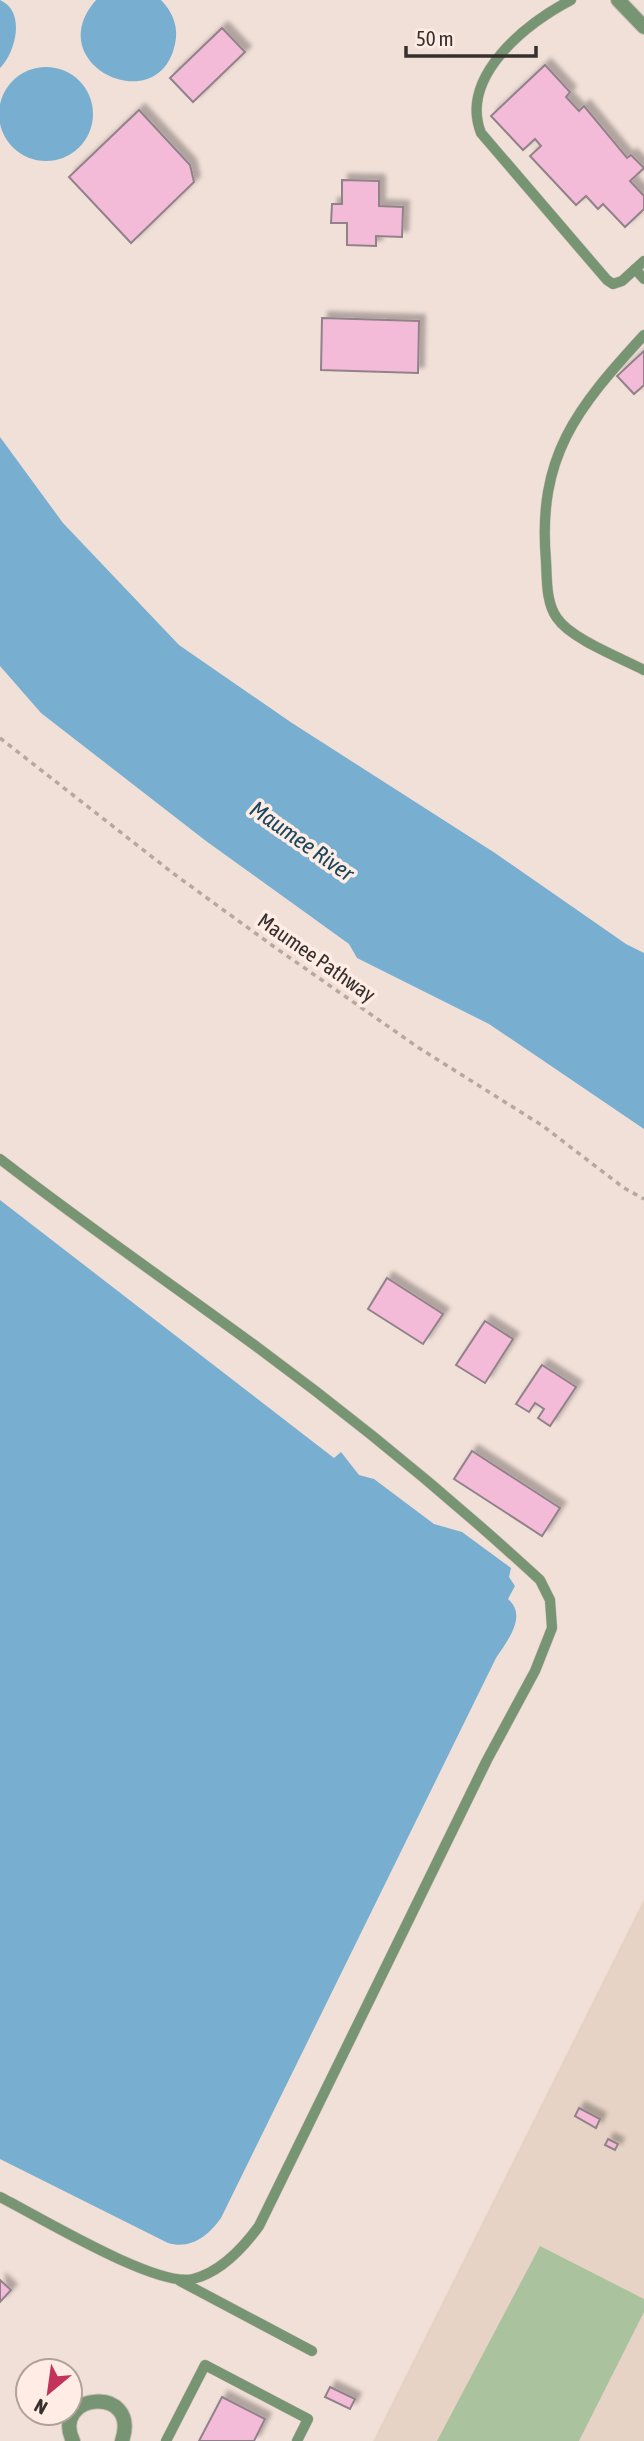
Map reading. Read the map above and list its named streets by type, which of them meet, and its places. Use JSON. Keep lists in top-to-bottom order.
{
  "streets": {
    "path": ["Maumee Pathway"]
  },
  "water": ["Maumee River"],
  "scale_bar": "50 m",
  "north": "bottom left"
}
